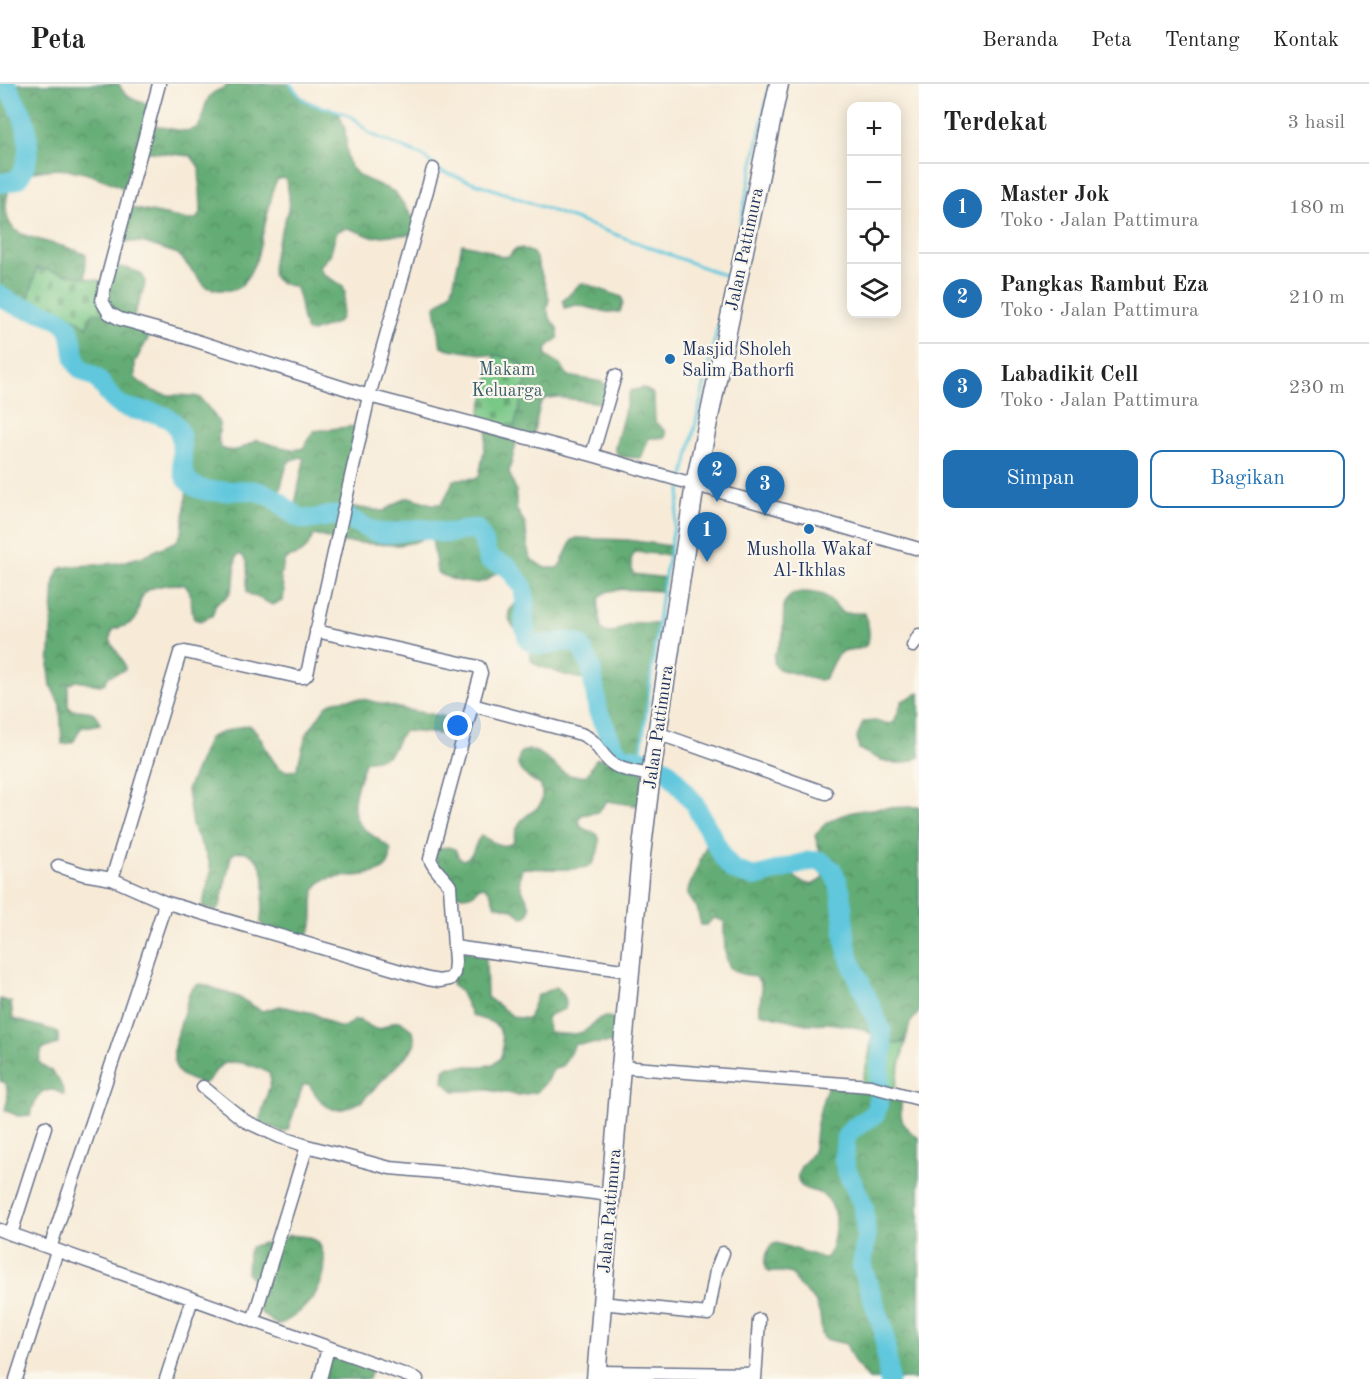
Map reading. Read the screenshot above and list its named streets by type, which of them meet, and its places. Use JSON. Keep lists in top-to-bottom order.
{
  "streets": {
    "main road": ["Jalan Pattimura"]
  },
  "parks": ["Makam Keluarga"],
  "places": ["Masjid Sholeh Salim Bathorfi", "Musholla Wakaf Al-Ikhlas"],
  "page": {
    "header": "Peta",
    "nav": [
      "Beranda",
      "Peta",
      "Tentang",
      "Kontak"
    ],
    "heading": ["Terdekat", "3 hasil"],
    "map_buttons": ["+", "−"],
    "list": [
      {
        "mark": "1",
        "name": "Master Jok",
        "note": "Toko · Jalan Pattimura",
        "value": "180 m"
      },
      {
        "mark": "2",
        "name": "Pangkas Rambut Eza",
        "note": "Toko · Jalan Pattimura",
        "value": "210 m"
      },
      {
        "mark": "3",
        "name": "Labadikit Cell",
        "note": "Toko · Jalan Pattimura",
        "value": "230 m"
      }
    ],
    "buttons": ["Simpan", "Bagikan"],
    "pins": ["2", "3", "1"]
  }
}
